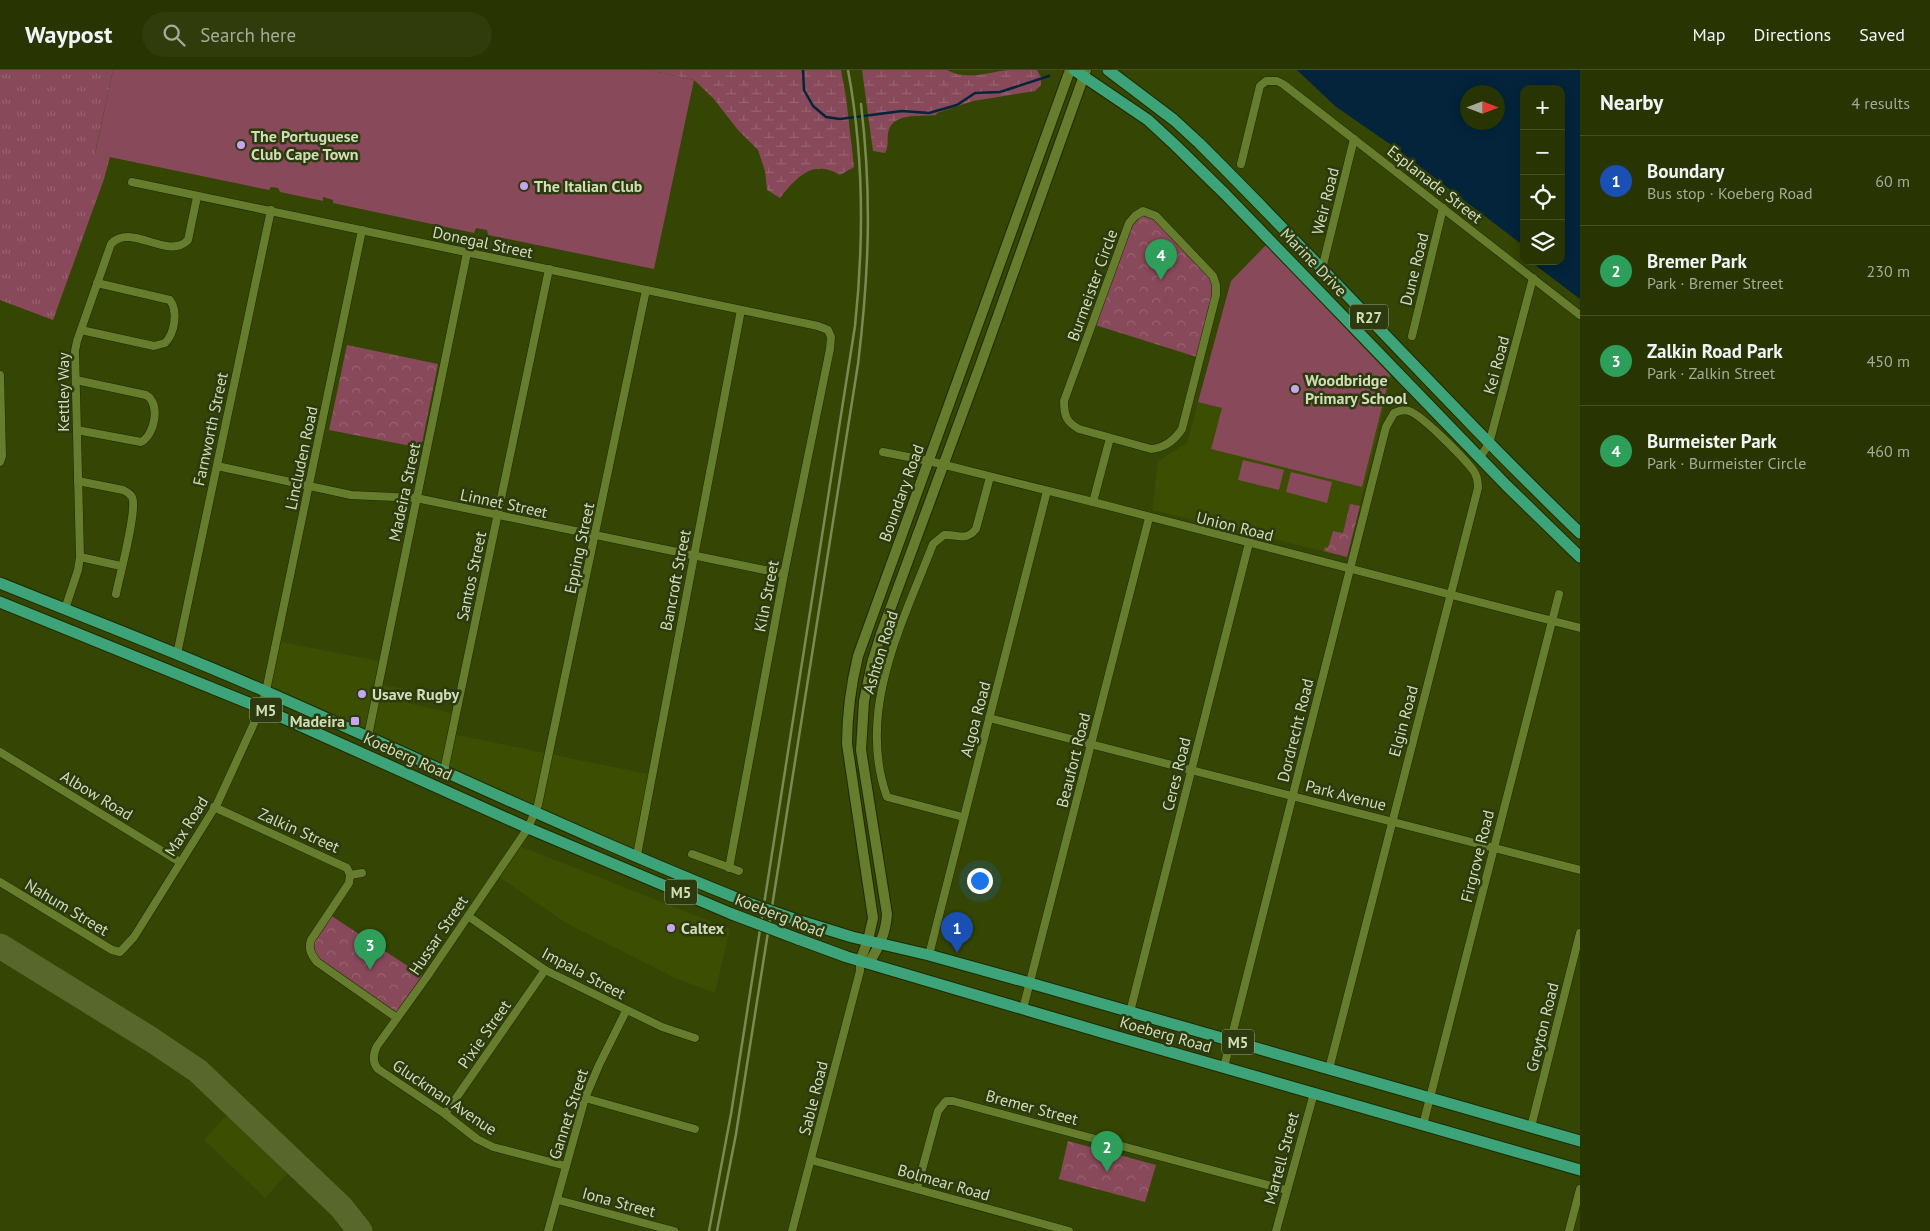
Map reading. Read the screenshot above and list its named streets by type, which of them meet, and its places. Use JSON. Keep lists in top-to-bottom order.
{
  "streets": {
    "main road": [
      "Marine Drive",
      "R27",
      "Boundary Road",
      "M5",
      "Koeberg Road"
    ],
    "street": [
      "Esplanade Street",
      "Weir Road",
      "Donegal Street",
      "Dune Road",
      "Burmeister Circle",
      "Kei Road",
      "Kettley Way",
      "Farnworth Street",
      "Lincluden Road",
      "Madeira Street",
      "Linnet Street",
      "Union Road",
      "Epping Street",
      "Santos Street",
      "Bancroft Street",
      "Kiln Street",
      "Ashton Road",
      "Algoa Road",
      "Elgin Road",
      "Dordrecht Road",
      "Beaufort Road",
      "Ceres Road",
      "Albow Road",
      "Park Avenue",
      "Max Road",
      "Zalkin Street",
      "Firgrove Road",
      "Nahum Street",
      "Hussar Street",
      "Impala Street",
      "Greyton Road",
      "Pixie Street",
      "Gluckman Avenue",
      "Sable Road",
      "Bremer Street",
      "Gannet Street",
      "Martell Street",
      "Bolmear Road",
      "Iona Street"
    ]
  },
  "crossings": [
    ["Esplanade Street", "Weir Road"],
    ["Esplanade Street", "Dune Road"],
    ["Esplanade Street", "Kei Road"],
    ["Weir Road", "Marine Drive"],
    ["Donegal Street", "Kettley Way"],
    ["Donegal Street", "Farnworth Street"],
    ["Donegal Street", "Lincluden Road"],
    ["Donegal Street", "Madeira Street"],
    ["Donegal Street", "Epping Street"],
    ["Donegal Street", "Santos Street"],
    ["Donegal Street", "Bancroft Street"],
    ["Donegal Street", "Kiln Street"],
    ["Marine Drive", "Kei Road"],
    ["Marine Drive", "Boundary Road"],
    ["Kettley Way", "Koeberg Road"],
    ["Farnworth Street", "Linnet Street"],
    ["Farnworth Street", "Koeberg Road"],
    ["Lincluden Road", "Linnet Street"],
    ["Lincluden Road", "Koeberg Road"],
    ["Lincluden Road", "Max Road"],
    ["Madeira Street", "Linnet Street"],
    ["Madeira Street", "Koeberg Road"],
    ["Boundary Road", "Union Road"],
    ["Boundary Road", "Koeberg Road"],
    ["Boundary Road", "Sable Road"],
    ["Linnet Street", "Epping Street"],
    ["Linnet Street", "Santos Street"],
    ["Linnet Street", "Bancroft Street"],
    ["Linnet Street", "Kiln Street"],
    ["Union Road", "Ashton Road"],
    ["Union Road", "Algoa Road"],
    ["Union Road", "Elgin Road"],
    ["Union Road", "Dordrecht Road"],
    ["Union Road", "Beaufort Road"],
    ["Union Road", "Ceres Road"],
    ["Union Road", "Firgrove Road"],
    ["Epping Street", "Koeberg Road"],
    ["Epping Street", "Hussar Street"],
    ["Santos Street", "Koeberg Road"],
    ["Bancroft Street", "Koeberg Road"],
    ["Ashton Road", "Algoa Road"],
    ["Algoa Road", "Koeberg Road"],
    ["Algoa Road", "Park Avenue"],
    ["Elgin Road", "Dordrecht Road"],
    ["Elgin Road", "Koeberg Road"],
    ["Elgin Road", "Park Avenue"],
    ["Dordrecht Road", "Koeberg Road"],
    ["Dordrecht Road", "Park Avenue"],
    ["Koeberg Road", "Beaufort Road"],
    ["Koeberg Road", "Ceres Road"],
    ["Koeberg Road", "Max Road"],
    ["Koeberg Road", "Firgrove Road"],
    ["Koeberg Road", "Hussar Street"],
    ["Koeberg Road", "Greyton Road"],
    ["Koeberg Road", "Sable Road"],
    ["Koeberg Road", "Martell Street"],
    ["Beaufort Road", "Park Avenue"],
    ["Ceres Road", "Park Avenue"],
    ["Albow Road", "Max Road"],
    ["Park Avenue", "Firgrove Road"],
    ["Max Road", "Zalkin Street"],
    ["Max Road", "Nahum Street"],
    ["Hussar Street", "Impala Street"],
    ["Hussar Street", "Gluckman Avenue"],
    ["Impala Street", "Pixie Street"],
    ["Impala Street", "Gannet Street"],
    ["Pixie Street", "Gluckman Avenue"],
    ["Gluckman Avenue", "Gannet Street"],
    ["Sable Road", "Bolmear Road"],
    ["Bremer Street", "Martell Street"],
    ["Bremer Street", "Bolmear Road"],
    ["Gannet Street", "Iona Street"]
  ],
  "places": {
    "other": [
      "The Portuguese Club Cape Town",
      "The Italian Club",
      "Woodbridge Primary School",
      "Usave Rugby",
      "Caltex"
    ],
    "transit": ["Madeira"]
  },
  "north": "right",
  "page": {
    "header": "Waypost",
    "search": "Search here",
    "nav": ["Map", "Directions", "Saved"],
    "heading": ["Nearby", "4 results"],
    "map_buttons": ["+", "−"],
    "list": [
      {
        "mark": "1",
        "name": "Boundary",
        "note": "Bus stop · Koeberg Road",
        "value": "60 m"
      },
      {
        "mark": "2",
        "name": "Bremer Park",
        "note": "Park · Bremer Street",
        "value": "230 m"
      },
      {
        "mark": "3",
        "name": "Zalkin Road Park",
        "note": "Park · Zalkin Street",
        "value": "450 m"
      },
      {
        "mark": "4",
        "name": "Burmeister Park",
        "note": "Park · Burmeister Circle",
        "value": "460 m"
      }
    ],
    "pins": [
      "4",
      "1",
      "3",
      "2"
    ]
  }
}
